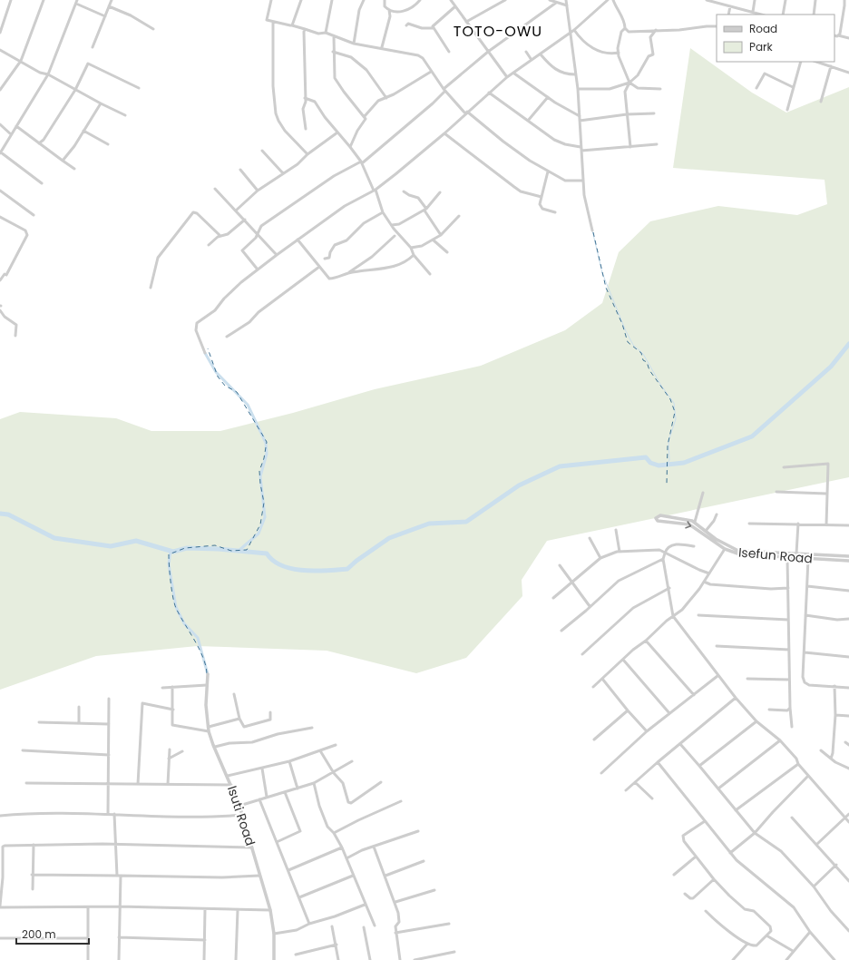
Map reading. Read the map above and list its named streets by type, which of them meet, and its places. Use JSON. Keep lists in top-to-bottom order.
{
  "streets": {
    "street": ["Isefun Road", "Isuti Road"]
  },
  "districts": ["TOTO-OWU"],
  "legend": ["Road", "Park"],
  "scale_bar": "200 m"
}
